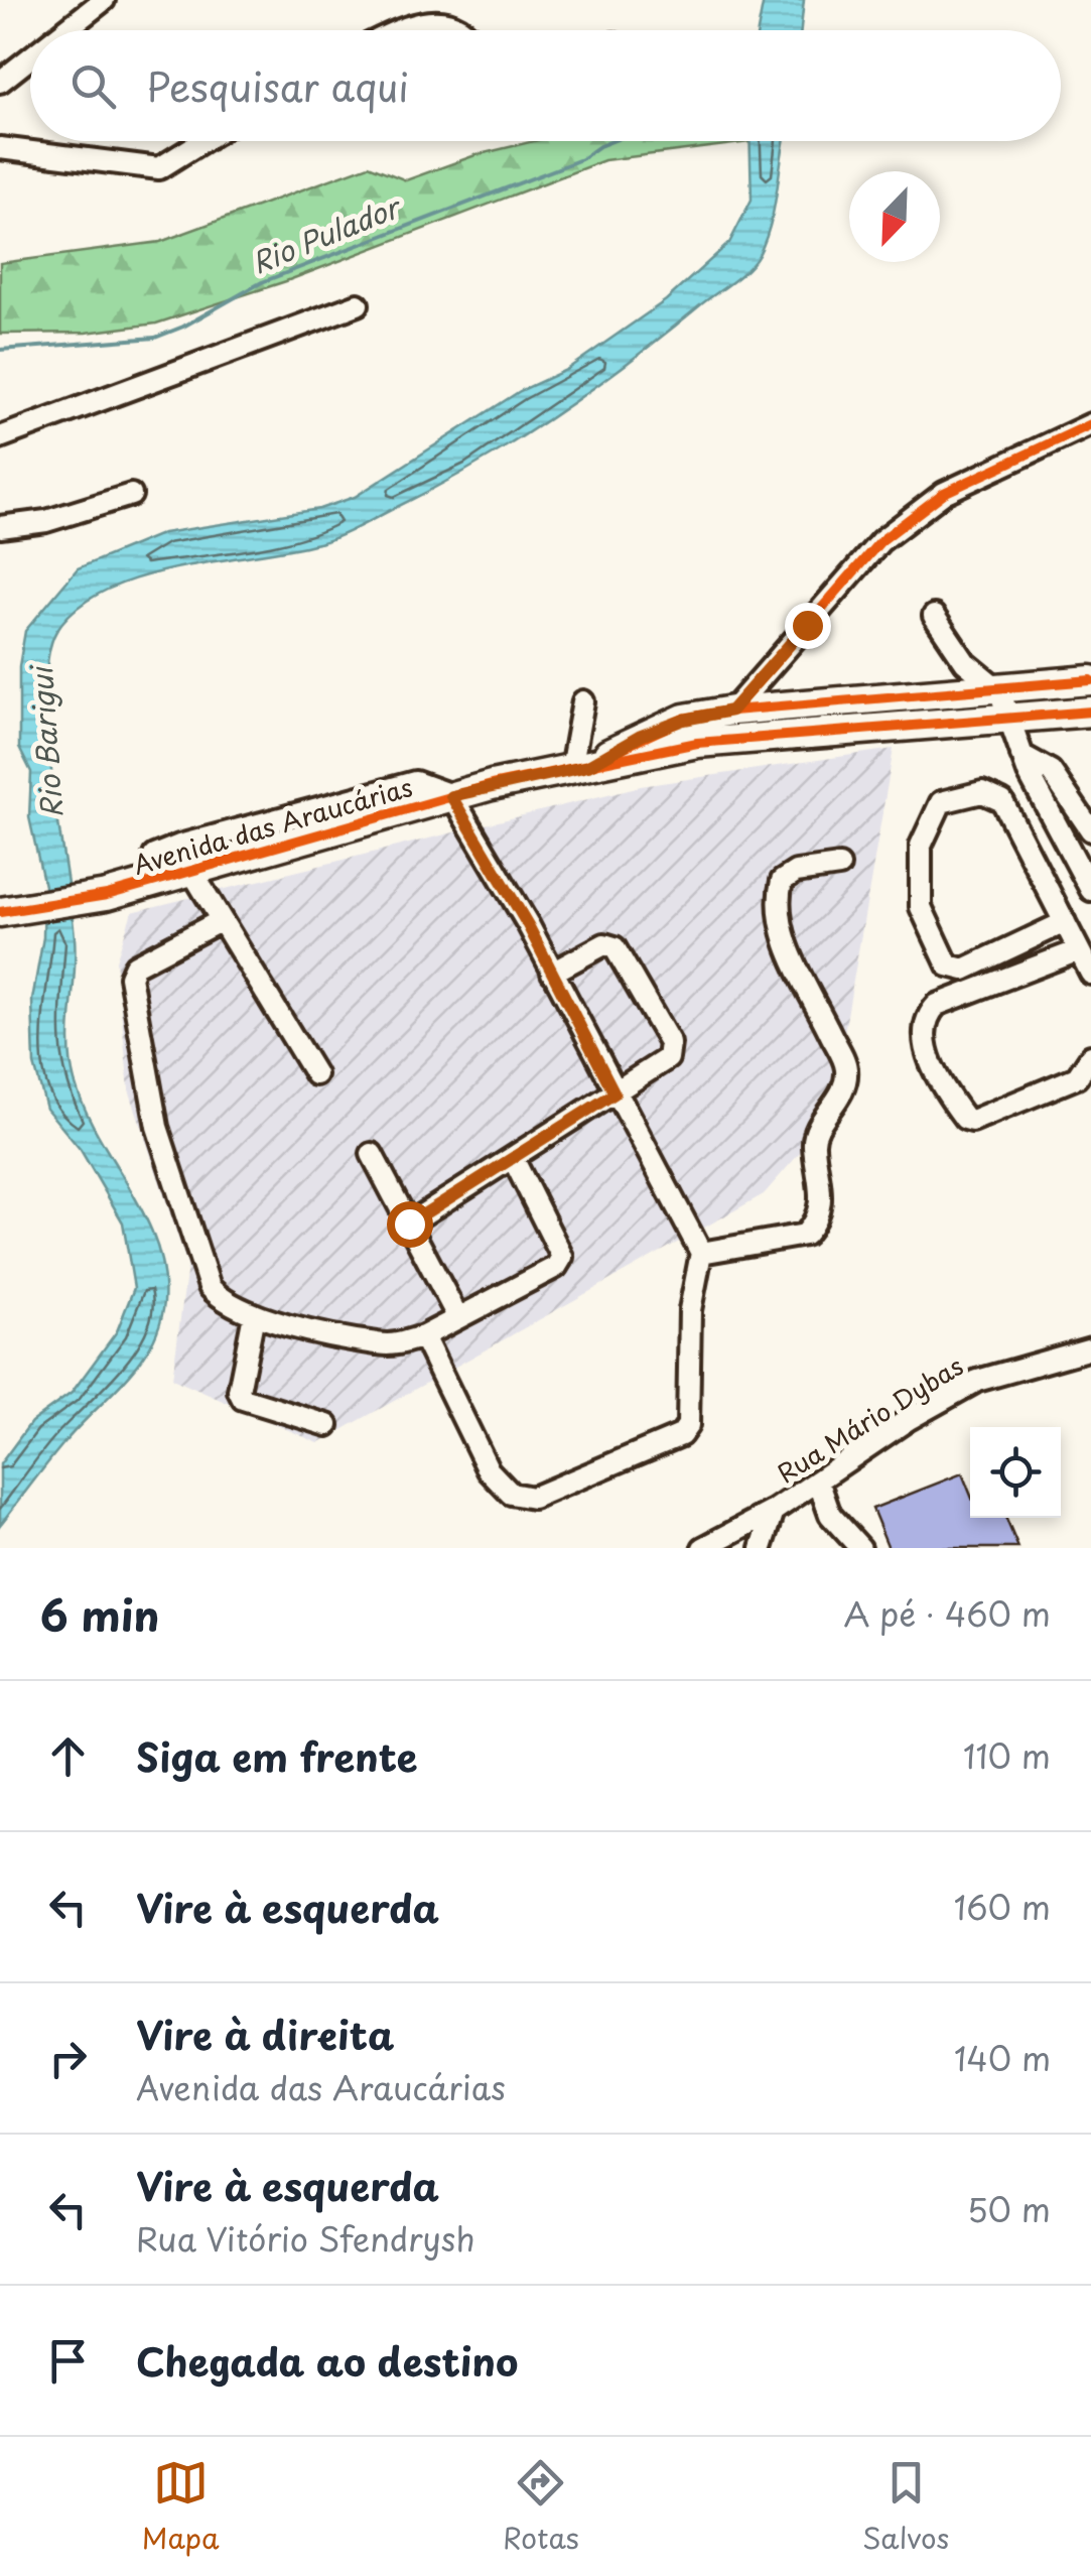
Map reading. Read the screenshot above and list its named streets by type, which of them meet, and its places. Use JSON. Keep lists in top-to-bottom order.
{
  "streets": {
    "main road": ["Avenida das Araucárias"],
    "street": ["Rua Mário Dybas"]
  },
  "water": ["Rio Pulador", "Rio Barigui"],
  "north": "bottom left",
  "page": {
    "search": "Pesquisar aqui",
    "heading": ["6 min", "A pé · 460 m"],
    "list": [
      ["Siga em frente", "110 m"],
      ["Vire à esquerda", "160 m"],
      ["Vire à direita", "Avenida das Araucárias", "140 m"],
      ["Vire à esquerda", "Rua Vitório Sfendrysh", "50 m"],
      "Chegada ao destino"
    ],
    "nav": ["Mapa", "Rotas", "Salvos"]
  }
}
